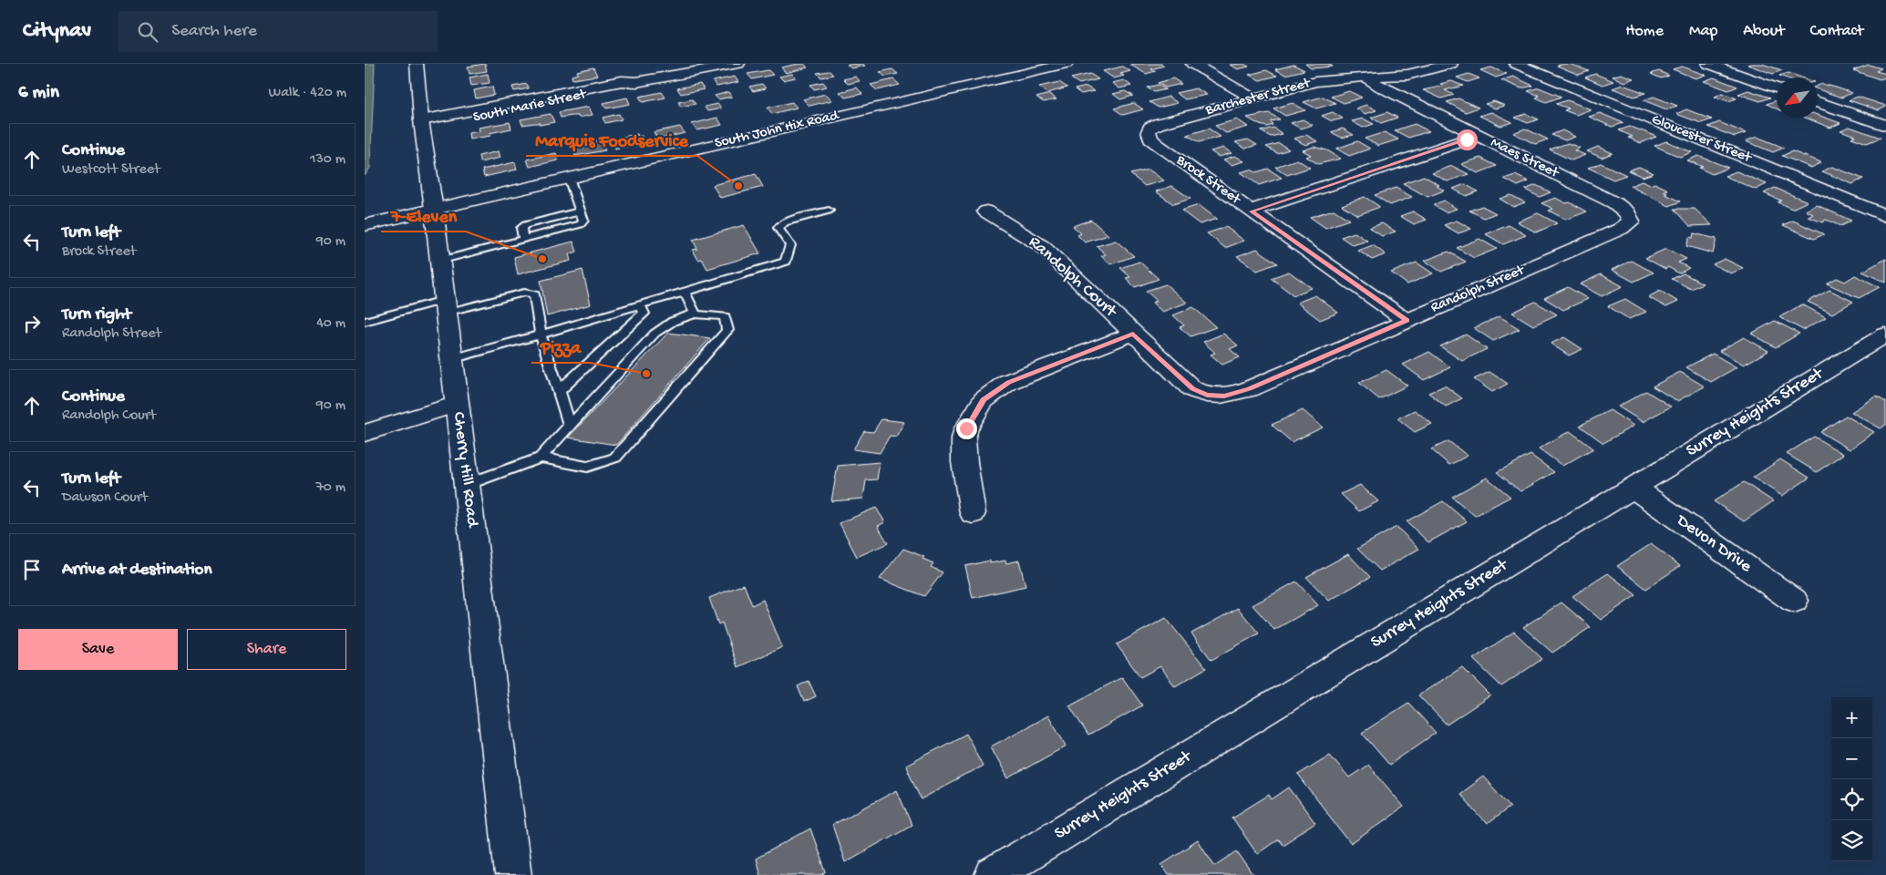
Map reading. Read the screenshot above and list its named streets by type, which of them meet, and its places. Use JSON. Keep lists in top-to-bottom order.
{
  "streets": {
    "street": [
      "Barchester Street",
      "South Marie Street",
      "South John Hix Road",
      "Gloucester Street",
      "Maes Street",
      "Brock Street",
      "Randolph Court",
      "Randolph Street",
      "Surrey Heights Street",
      "Cherry Hill Road",
      "Devon Drive"
    ]
  },
  "crossings": [
    ["Barchester Street", "Maes Street"],
    ["Barchester Street", "Brock Street"],
    ["South Marie Street", "Cherry Hill Road"],
    ["South John Hix Road", "Cherry Hill Road"],
    ["Maes Street", "Randolph Street"],
    ["Brock Street", "Randolph Street"],
    ["Randolph Court", "Randolph Street"],
    ["Surrey Heights Street", "Devon Drive"]
  ],
  "places": ["Marquis Foodservice", "7-Eleven", "Pizza"],
  "north": "bottom left",
  "page": {
    "header": "Citynav",
    "search": "Search here",
    "nav": [
      "Home",
      "Map",
      "About",
      "Contact"
    ],
    "heading": ["6 min", "Walk · 420 m"],
    "list": [
      ["Continue", "Westcott Street", "130 m"],
      ["Turn left", "Brock Street", "90 m"],
      ["Turn right", "Randolph Street", "40 m"],
      ["Continue", "Randolph Court", "90 m"],
      ["Turn left", "Dawson Court", "70 m"],
      "Arrive at destination"
    ],
    "buttons": ["Save", "Share"],
    "map_buttons": ["+", "−"]
  }
}
